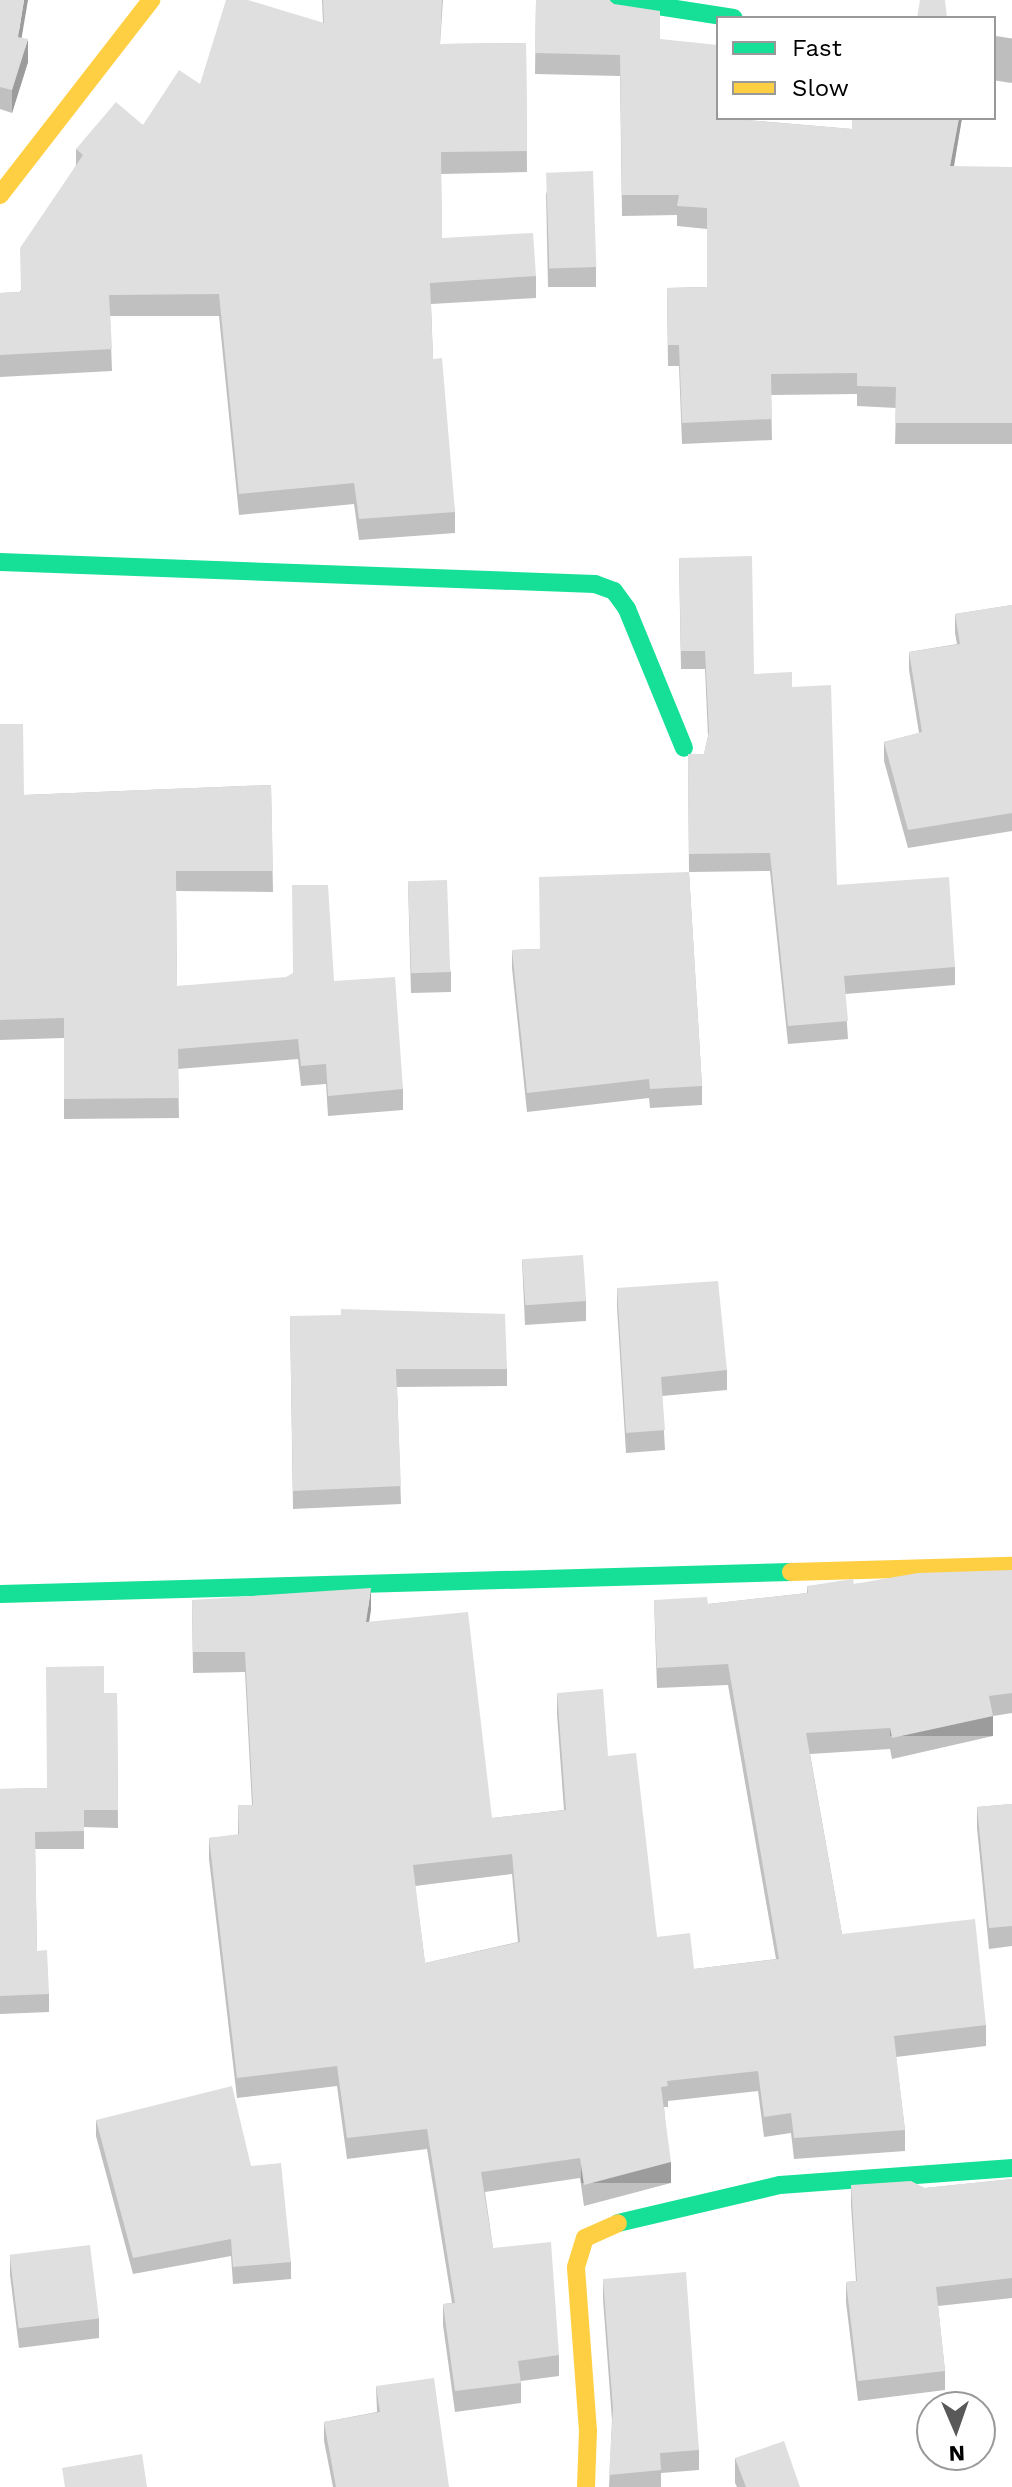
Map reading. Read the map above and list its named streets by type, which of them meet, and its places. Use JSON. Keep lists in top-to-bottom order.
{
  "legend": ["Fast", "Slow"],
  "north": "bottom"
}
